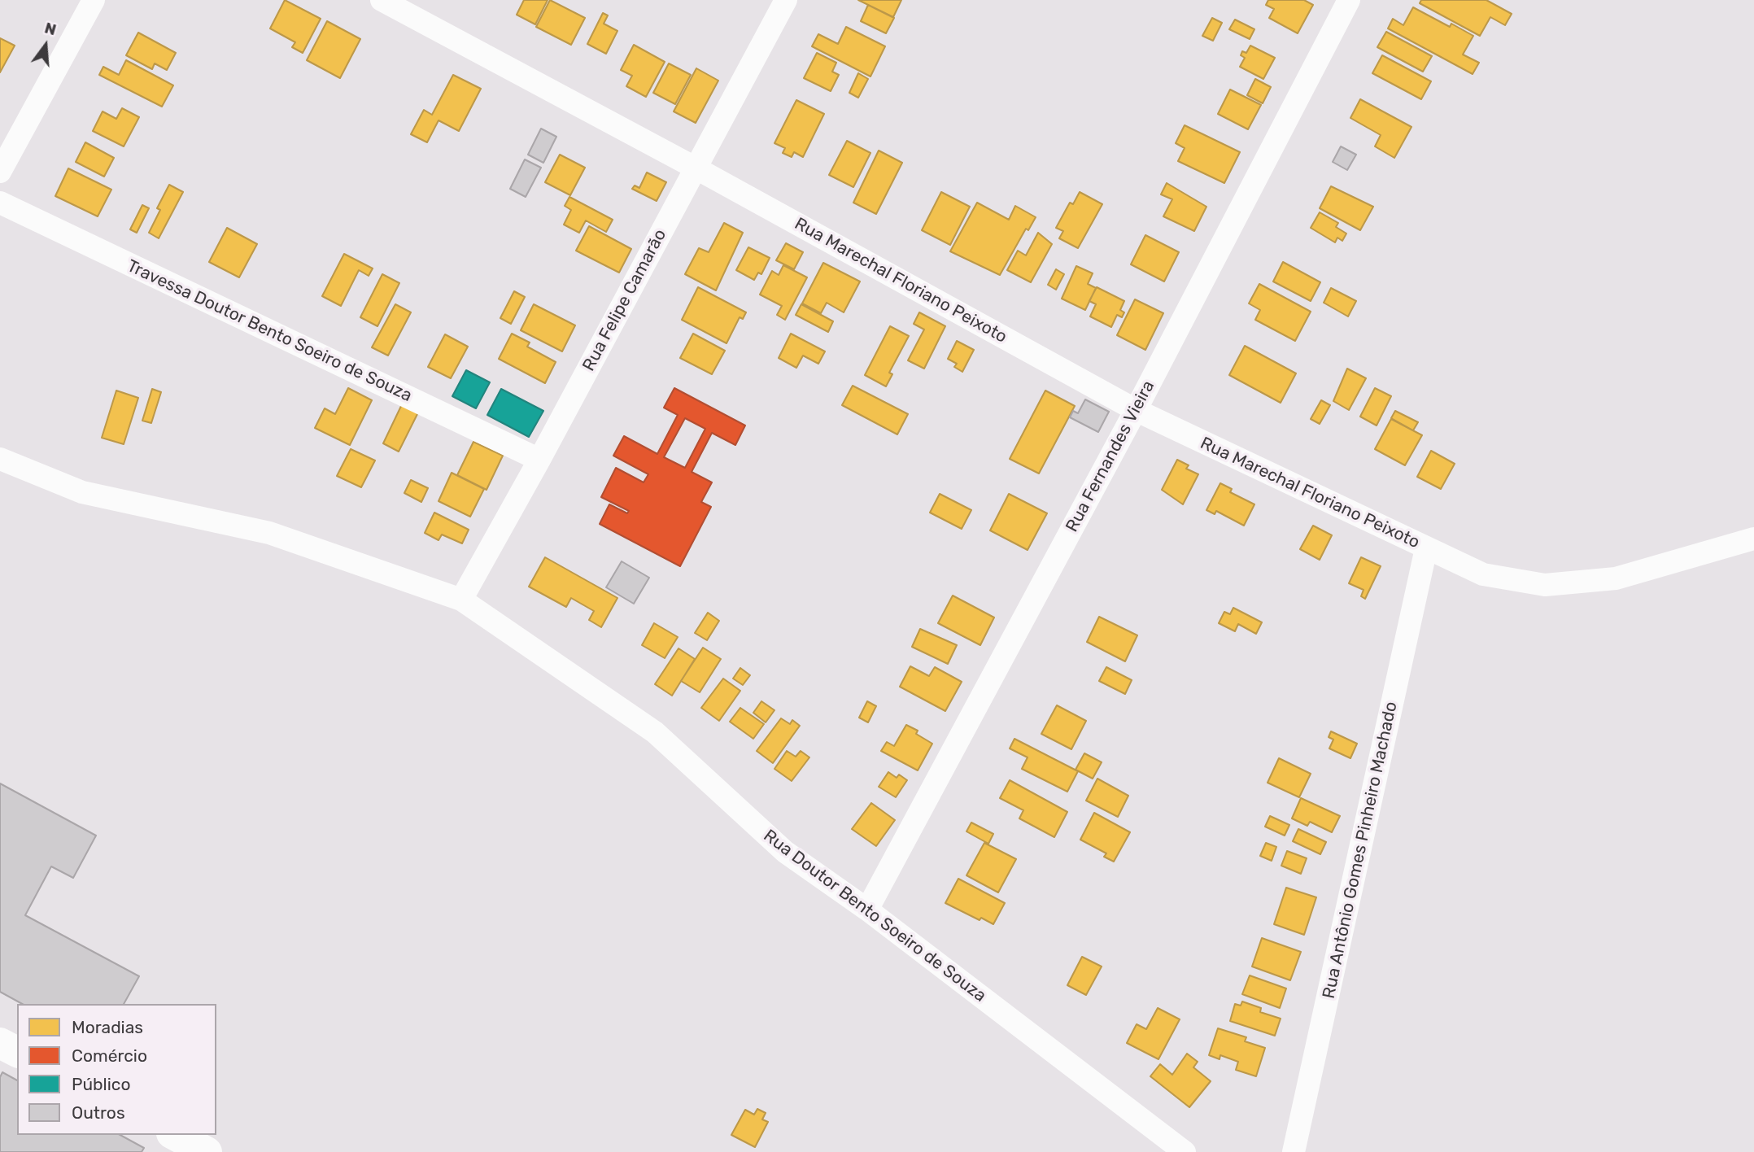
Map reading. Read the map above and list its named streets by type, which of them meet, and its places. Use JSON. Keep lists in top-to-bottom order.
{
  "streets": {
    "street": [
      "Rua Marechal Floriano Peixoto",
      "Rua Felipe Camarão",
      "Travessa Doutor Bento Soeiro de Souza",
      "Rua Fernandes Vieira",
      "Rua Antônio Gomes Pinheiro Machado",
      "Rua Doutor Bento Soeiro de Souza"
    ]
  },
  "crossings": [
    ["Rua Marechal Floriano Peixoto", "Rua Felipe Camarão"],
    ["Rua Marechal Floriano Peixoto", "Rua Fernandes Vieira"],
    ["Rua Marechal Floriano Peixoto", "Rua Antônio Gomes Pinheiro Machado"],
    ["Rua Felipe Camarão", "Travessa Doutor Bento Soeiro de Souza"],
    ["Rua Felipe Camarão", "Rua Doutor Bento Soeiro de Souza"],
    ["Rua Fernandes Vieira", "Rua Doutor Bento Soeiro de Souza"]
  ],
  "legend": [
    "Moradias",
    "Comércio",
    "Público",
    "Outros"
  ],
  "north": "top"
}
